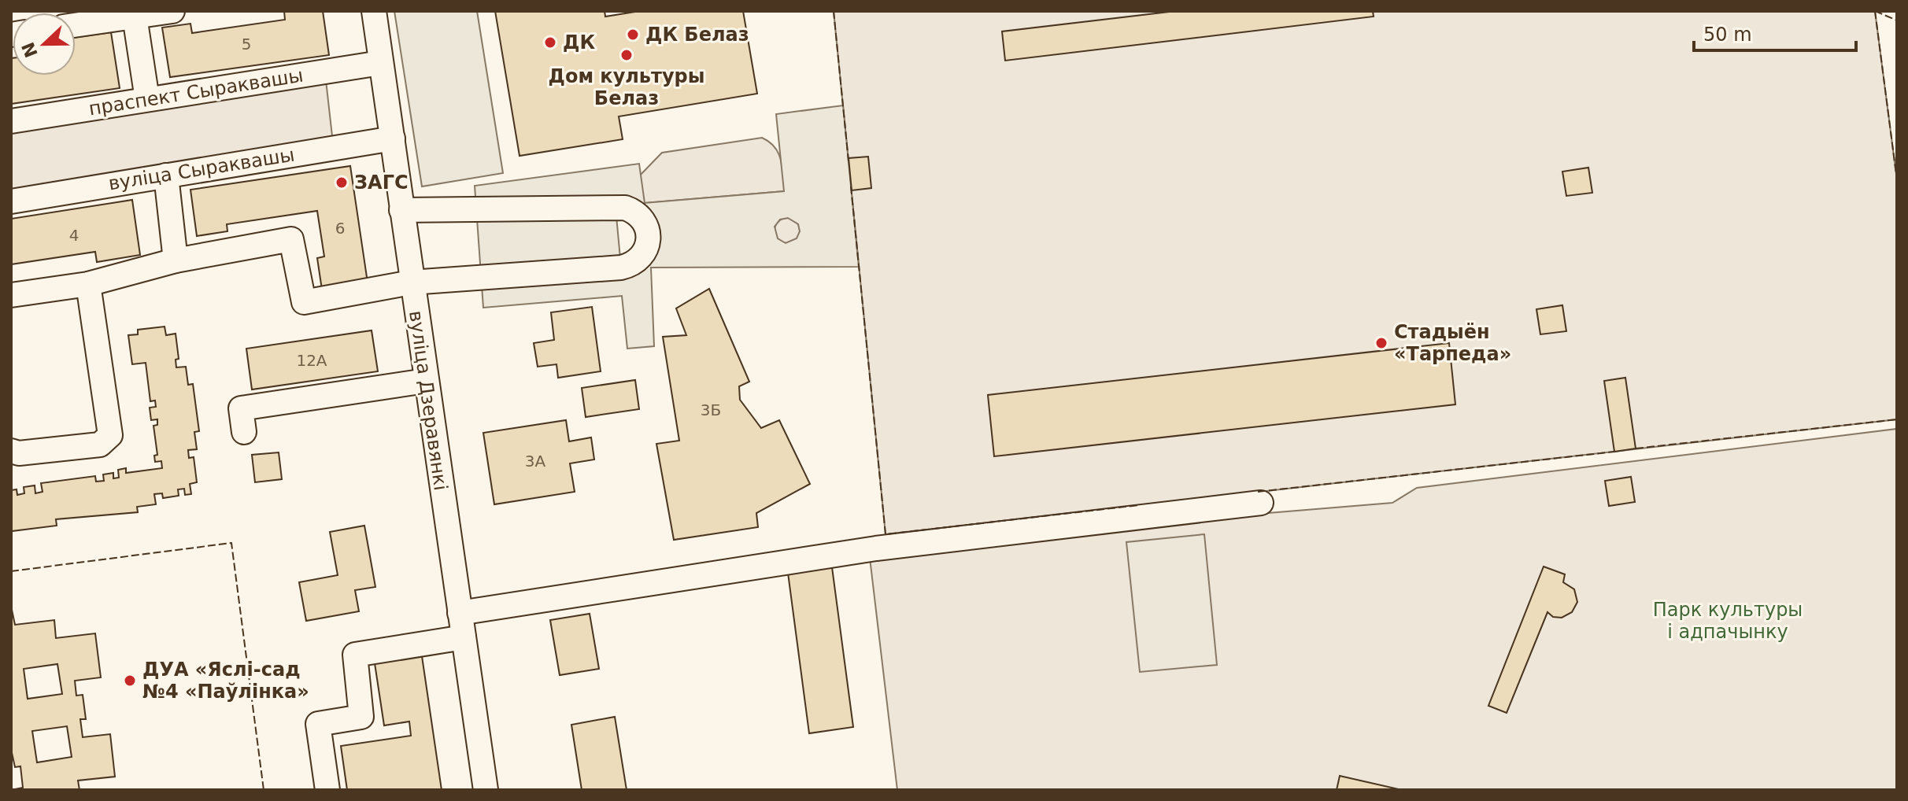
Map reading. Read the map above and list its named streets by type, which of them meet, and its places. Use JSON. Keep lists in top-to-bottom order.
{
  "streets": {
    "street": ["праспект Сыраквашы", "вуліца Сыраквашы", "вуліца Дзеравянкі"]
  },
  "crossings": [
    ["праспект Сыраквашы", "вуліца Дзеравянкі"],
    ["вуліца Сыраквашы", "вуліца Дзеравянкі"]
  ],
  "parks": ["Парк культуры і адпачынку"],
  "places": [
    "ДК Белаз",
    "ДК",
    "Дом культуры Белаз",
    "ЗАГС",
    "Стадыён «Тарпеда»",
    "ДУА «Яслі-сад №4 «Паўлінка»"
  ],
  "house_numbers": [
    "5",
    "6",
    "4",
    "12А",
    "3Б",
    "3А"
  ],
  "scale_bar": "50 m",
  "north": "left"
}
